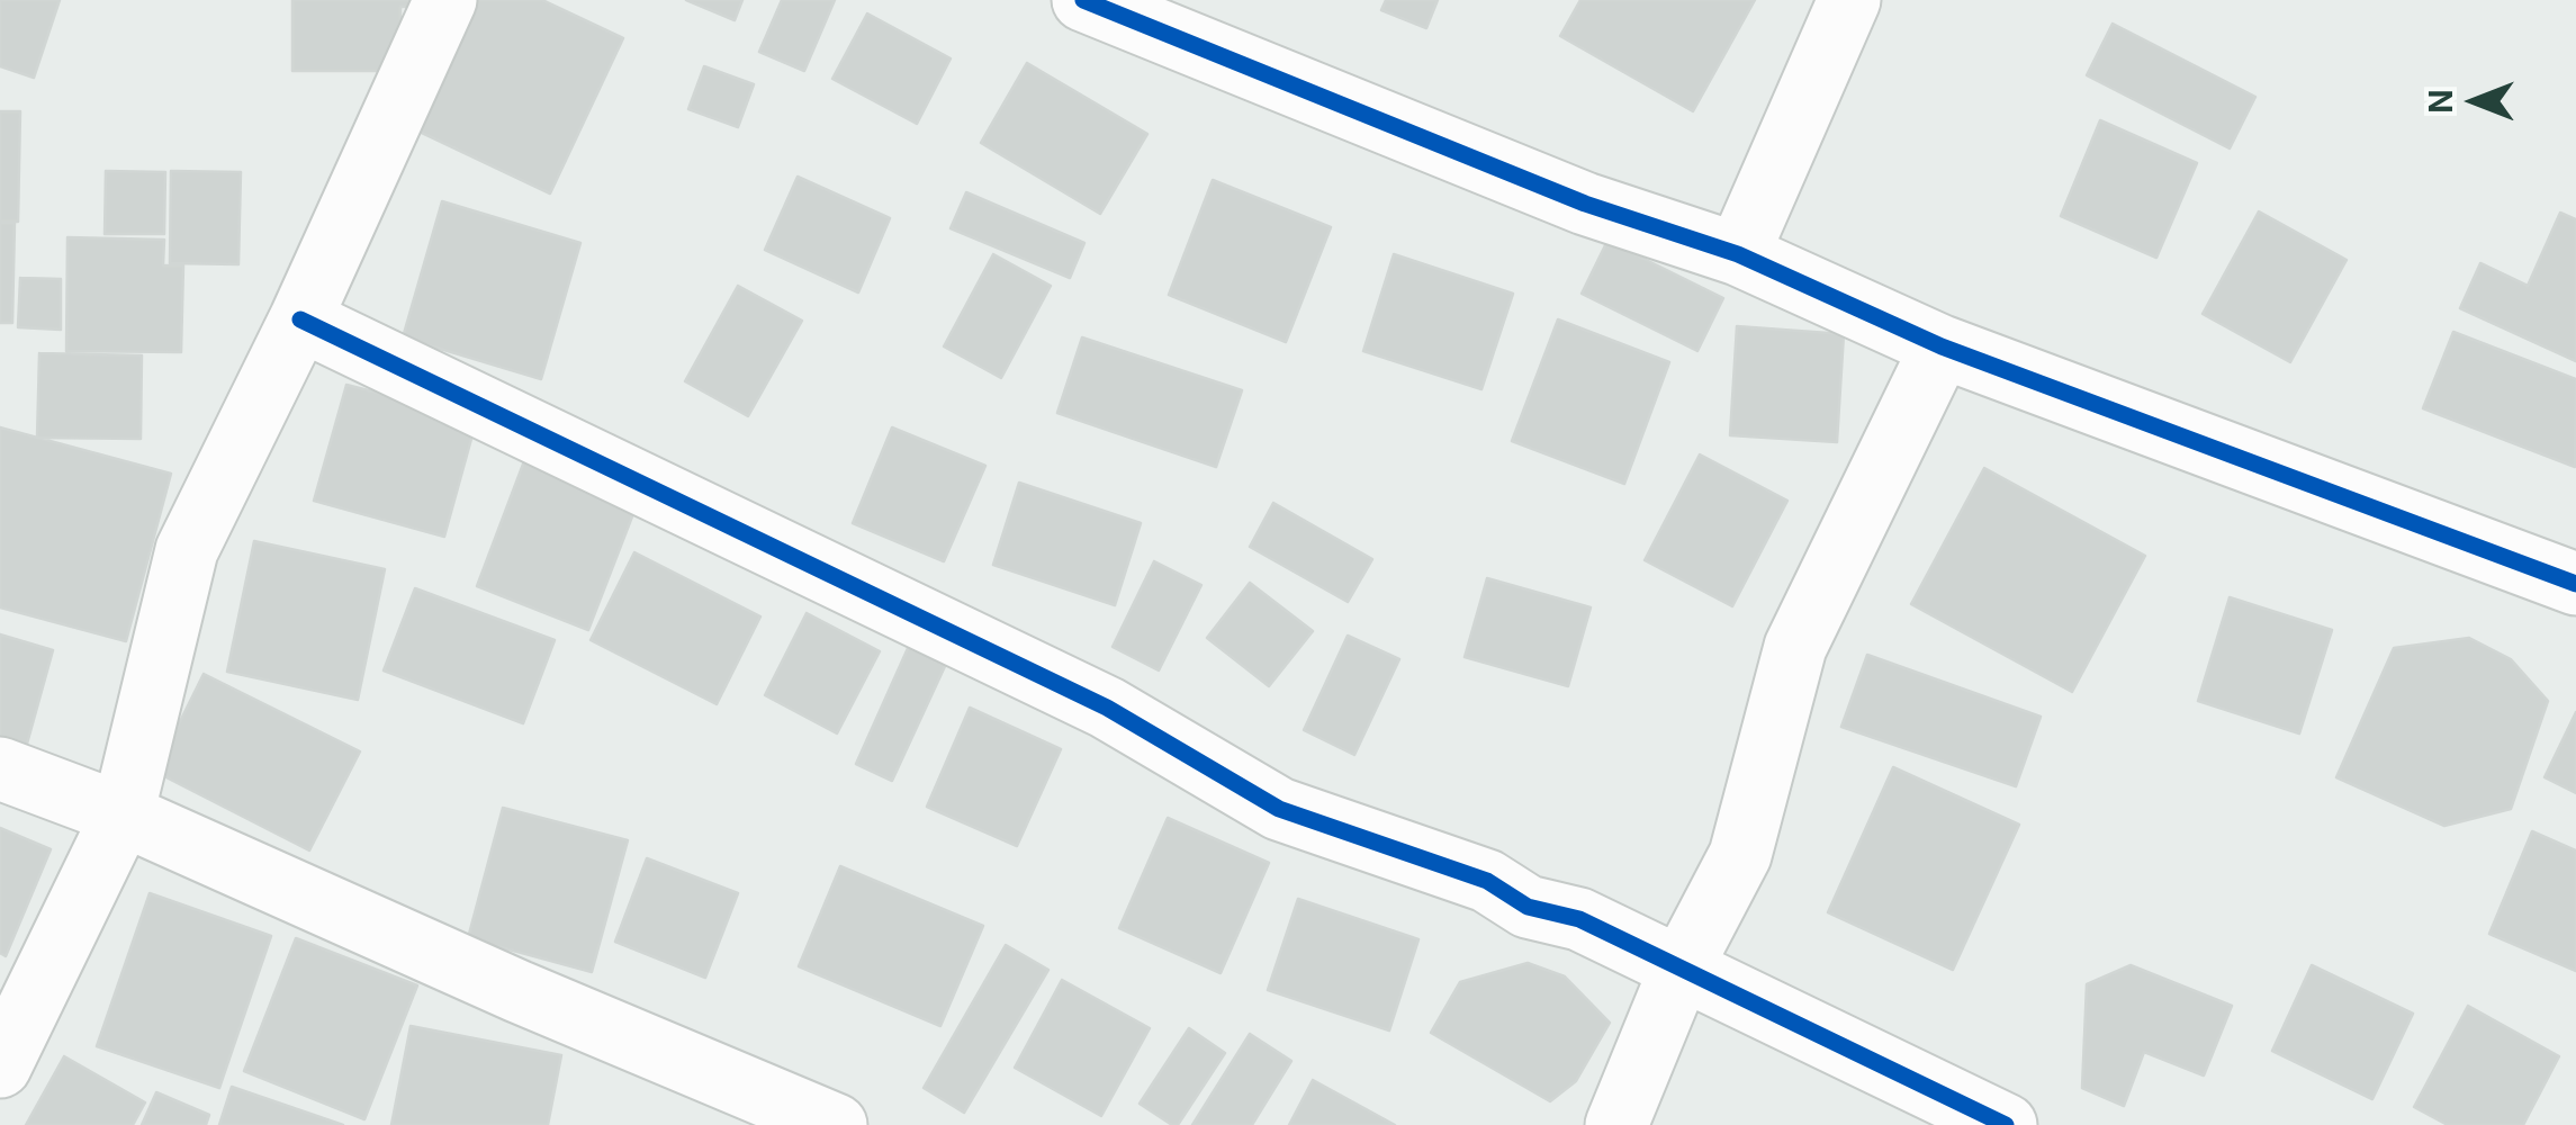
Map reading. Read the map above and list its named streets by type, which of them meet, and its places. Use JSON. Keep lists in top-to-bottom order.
{
  "north": "left"
}
